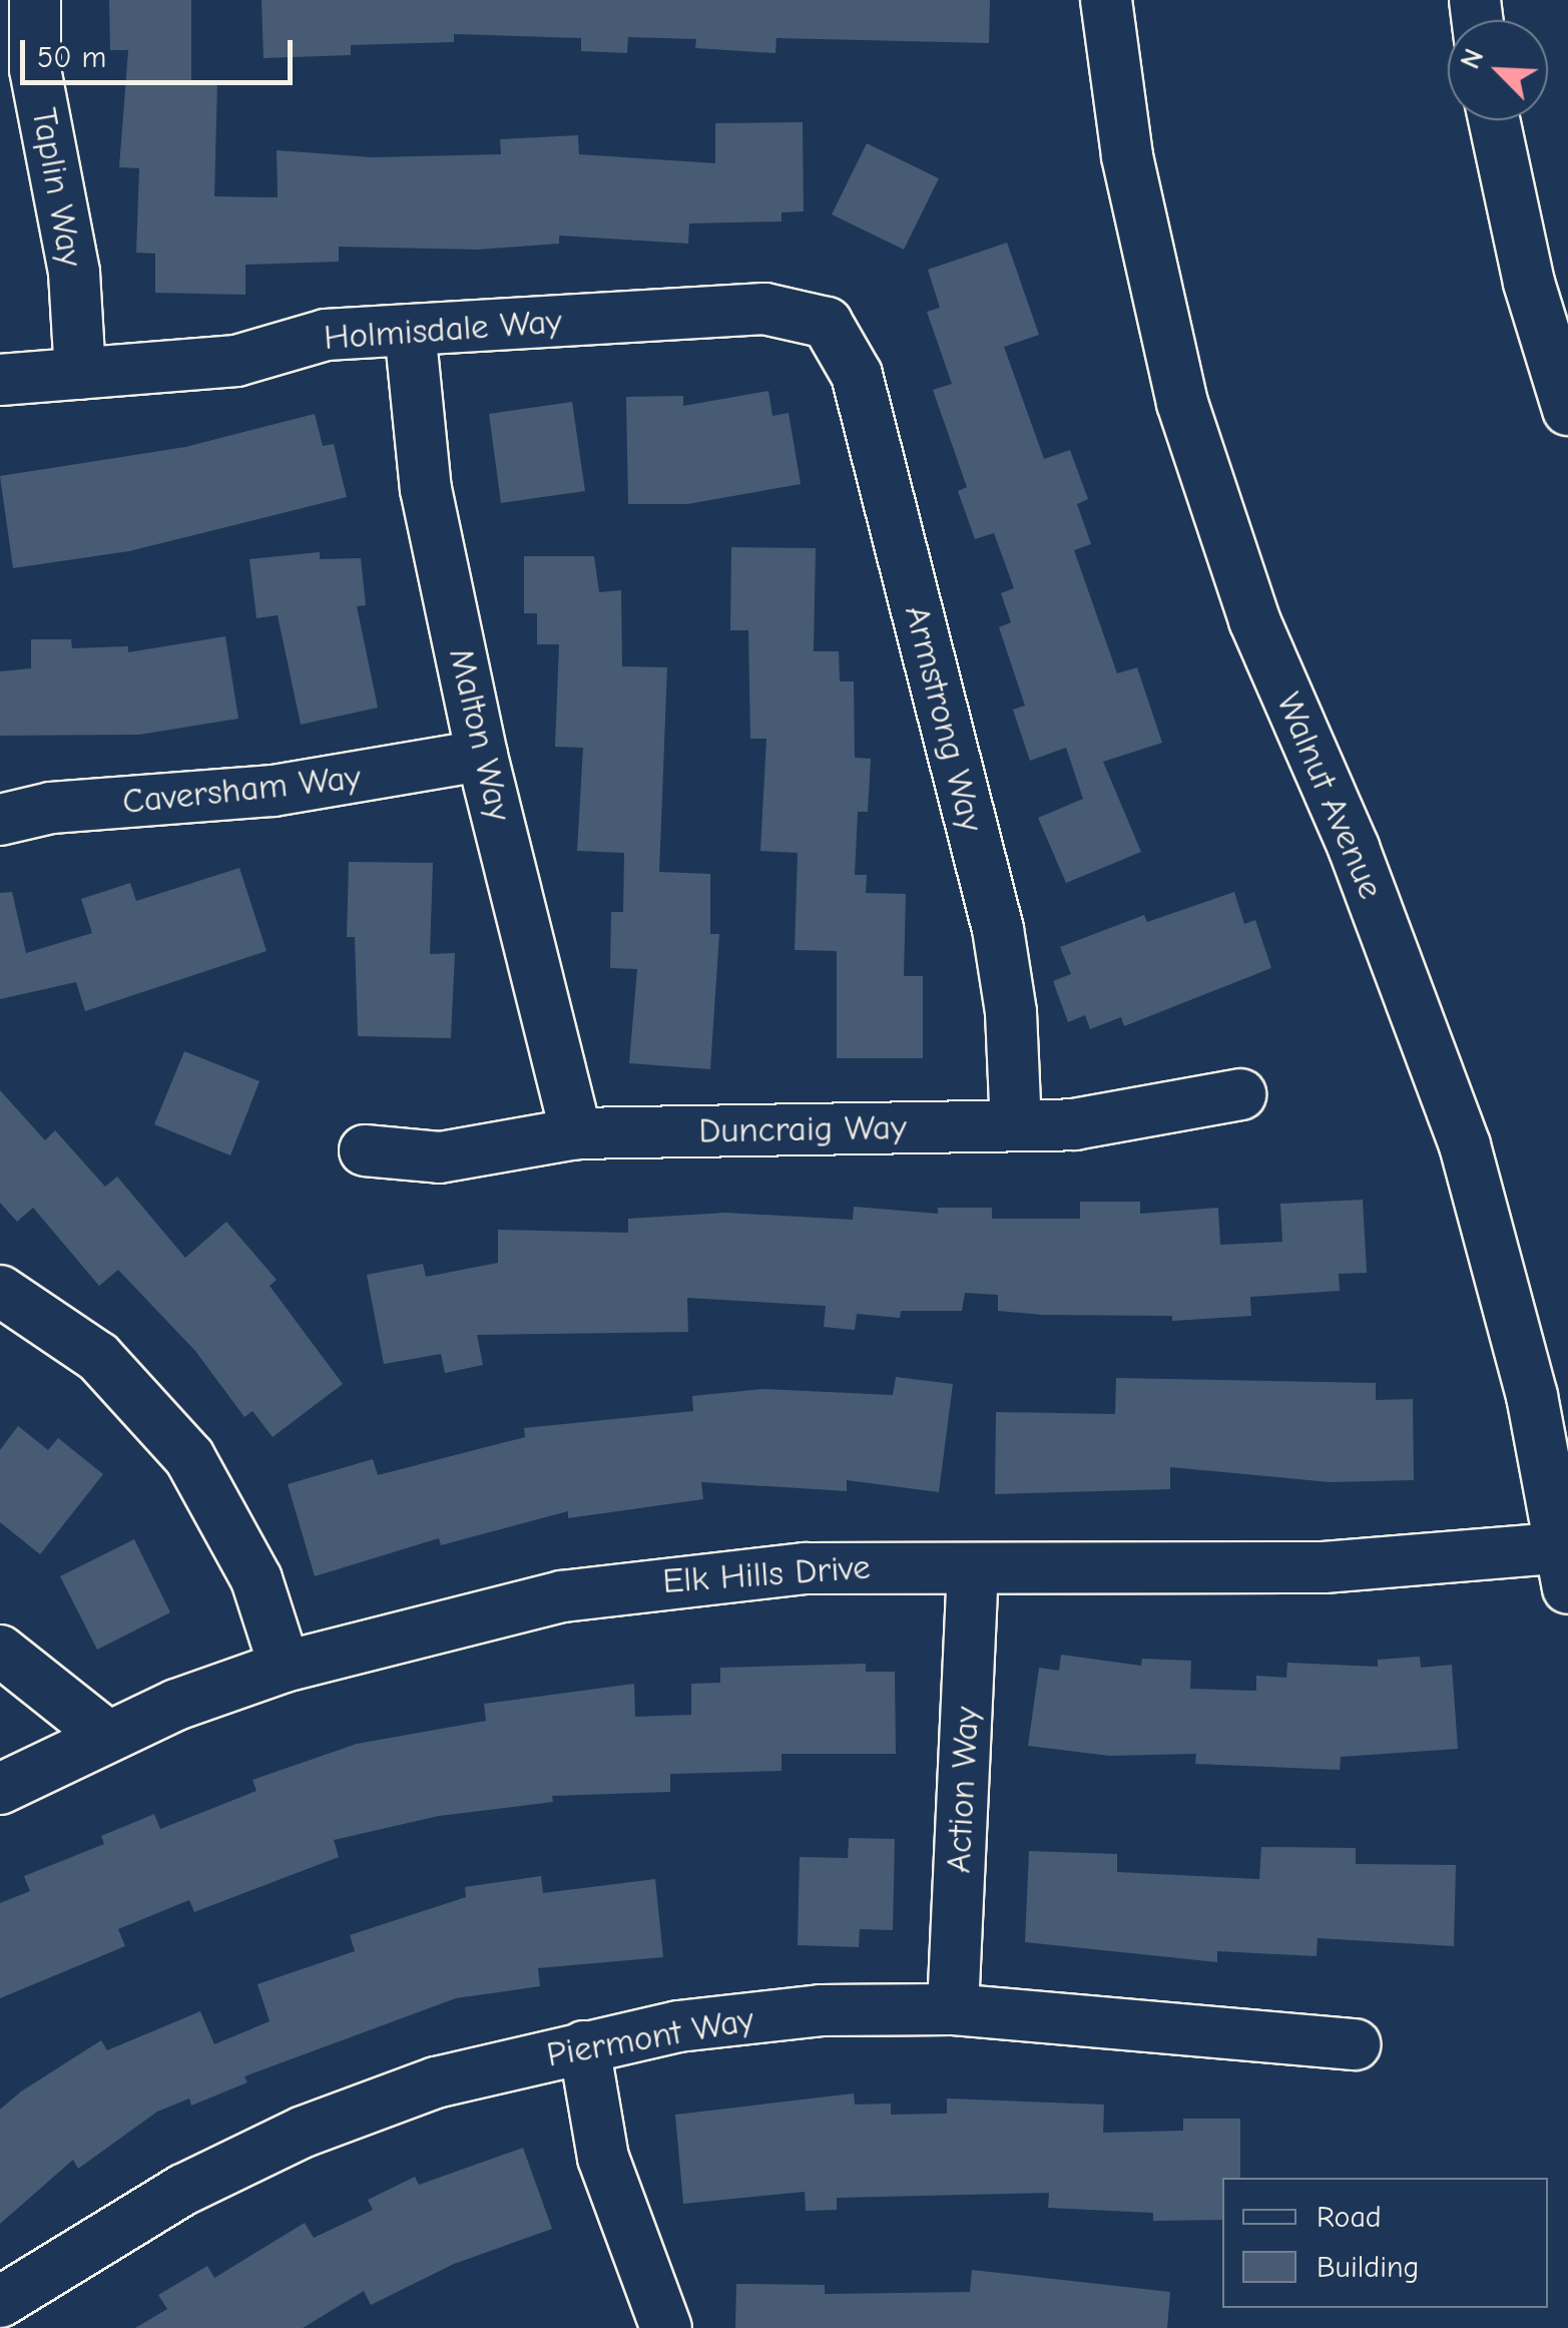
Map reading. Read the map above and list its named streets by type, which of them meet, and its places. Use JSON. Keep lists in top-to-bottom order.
{
  "streets": {
    "street": [
      "Taplin Way",
      "Holmisdale Way",
      "Armstrong Way",
      "Malton Way",
      "Caversham Way",
      "Walnut Avenue",
      "Duncraig Way",
      "Elk Hills Drive",
      "Action Way",
      "Piermont Way"
    ]
  },
  "crossings": [
    ["Taplin Way", "Holmisdale Way"],
    ["Holmisdale Way", "Armstrong Way"],
    ["Holmisdale Way", "Malton Way"],
    ["Armstrong Way", "Duncraig Way"],
    ["Malton Way", "Caversham Way"],
    ["Malton Way", "Duncraig Way"],
    ["Walnut Avenue", "Elk Hills Drive"],
    ["Elk Hills Drive", "Action Way"],
    ["Action Way", "Piermont Way"]
  ],
  "legend": ["Road", "Building"],
  "scale_bar": "50 m",
  "north": "top left"
}
